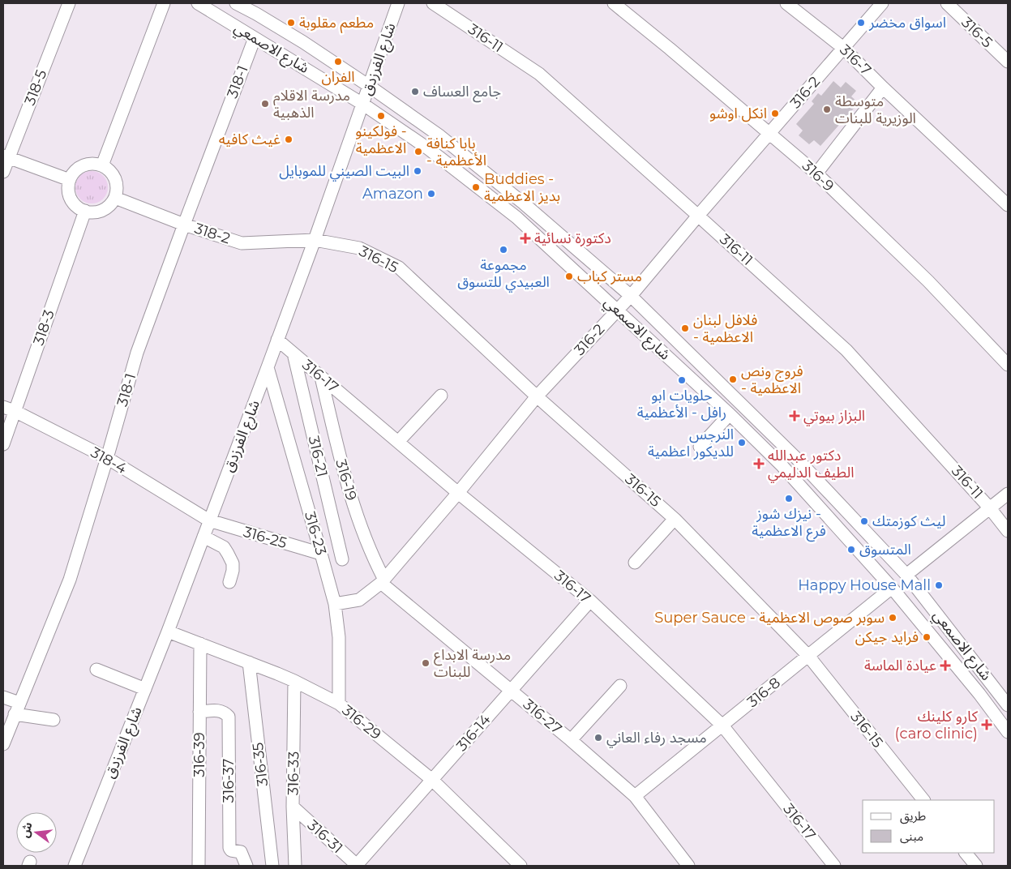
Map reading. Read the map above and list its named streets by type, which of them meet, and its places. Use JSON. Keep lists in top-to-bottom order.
{
  "streets": {
    "street": [
      "316-5",
      "316-11",
      "شارع الاصمعي",
      "شارع الفرزدق",
      "316-7",
      "318-1",
      "318-5",
      "316-2",
      "316-9",
      "318-2",
      "316-15",
      "318-3",
      "316-17",
      "316-21",
      "318-4",
      "316-19",
      "316-23",
      "316-25",
      "316-8",
      "316-27",
      "316-29",
      "316-14",
      "316-39",
      "316-35",
      "316-33",
      "316-37",
      "316-31"
    ]
  },
  "crossings": [
    ["316-11", "316-2"],
    ["شارع الاصمعي", "شارع الفرزدق"],
    ["شارع الاصمعي", "318-1"],
    ["شارع الاصمعي", "316-2"],
    ["شارع الاصمعي", "316-8"],
    ["شارع الفرزدق", "318-2"],
    ["شارع الفرزدق", "316-15"],
    ["شارع الفرزدق", "316-17"],
    ["شارع الفرزدق", "318-4"],
    ["شارع الفرزدق", "316-23"],
    ["شارع الفرزدق", "316-25"],
    ["شارع الفرزدق", "316-29"],
    ["316-7", "316-2"],
    ["318-1", "318-2"],
    ["318-1", "318-4"],
    ["316-2", "316-9"],
    ["316-2", "316-15"],
    ["316-2", "316-17"],
    ["316-2", "316-19"],
    ["316-2", "316-23"],
    ["316-2", "316-27"],
    ["318-2", "316-15"],
    ["318-2", "318-3"],
    ["316-15", "316-8"],
    ["318-3", "318-4"],
    ["316-17", "316-21"],
    ["316-17", "316-19"],
    ["316-17", "316-8"],
    ["316-17", "316-14"],
    ["318-4", "316-25"],
    ["316-19", "316-27"],
    ["316-23", "316-25"],
    ["316-23", "316-29"],
    ["316-8", "316-27"],
    ["316-27", "316-14"],
    ["316-29", "316-14"],
    ["316-29", "316-39"],
    ["316-29", "316-35"],
    ["316-29", "316-33"],
    ["316-14", "316-31"],
    ["316-39", "316-37"],
    ["316-33", "316-31"]
  ],
  "places": {
    "other": [
      "مطعم مقلوبة",
      "اسواق مخضر",
      "الفران",
      "جامع العساف",
      "مدرسة الاقلام الذهبية",
      "متوسطة الوزيرية للبنات",
      "انكل اوشو",
      "فولكينو - الاعظمية",
      "غيث كافيه",
      "بابا كنافة - الأعظمية",
      "البيت الصيني للموبايل",
      "Buddies - بديز الاعظمية",
      "Amazon",
      "مجموعة العبيدي للتسوق",
      "مستر كباب",
      "فلافل لبنان - الاعظمية",
      "فروج ونص - الاعظمية",
      "حلويات ابو رافل - الأعظمية",
      "النرجس للديكور اعظمية",
      "نيزك شوز - فرع الاعظمية",
      "ليث كوزمتك",
      "المتسوق",
      "Happy House Mall",
      "Super Sauce - سوبر صوص الاعظمية",
      "فرايد جيكن",
      "مدرسة الابداع للبنات",
      "مسجد رفاء العاني"
    ],
    "health": [
      "دكتورة نسائية",
      "البزاز بيوتي",
      "دكتور عبدالله الطيف الدليمي",
      "عيادة الماسة",
      "كارو كلينك (caro clinic)"
    ]
  },
  "legend": ["طريق", "مبنى"],
  "north": "left"
}
